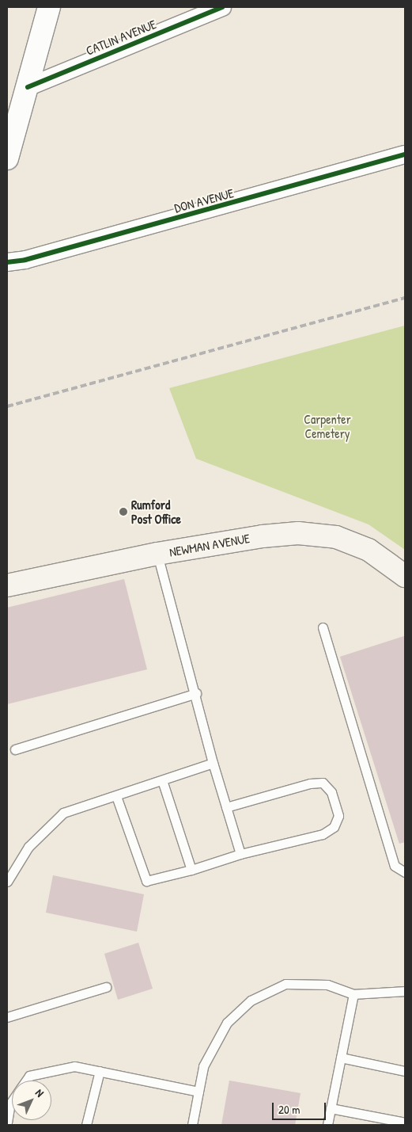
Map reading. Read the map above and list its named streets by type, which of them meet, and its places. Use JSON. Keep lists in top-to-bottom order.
{
  "streets": {
    "main road": ["NEWMAN AVENUE"],
    "street": ["CATLIN AVENUE", "DON AVENUE"]
  },
  "parks": ["Carpenter Cemetery"],
  "places": ["Rumford Post Office"],
  "scale_bar": "20 m",
  "north": "top right"
}
